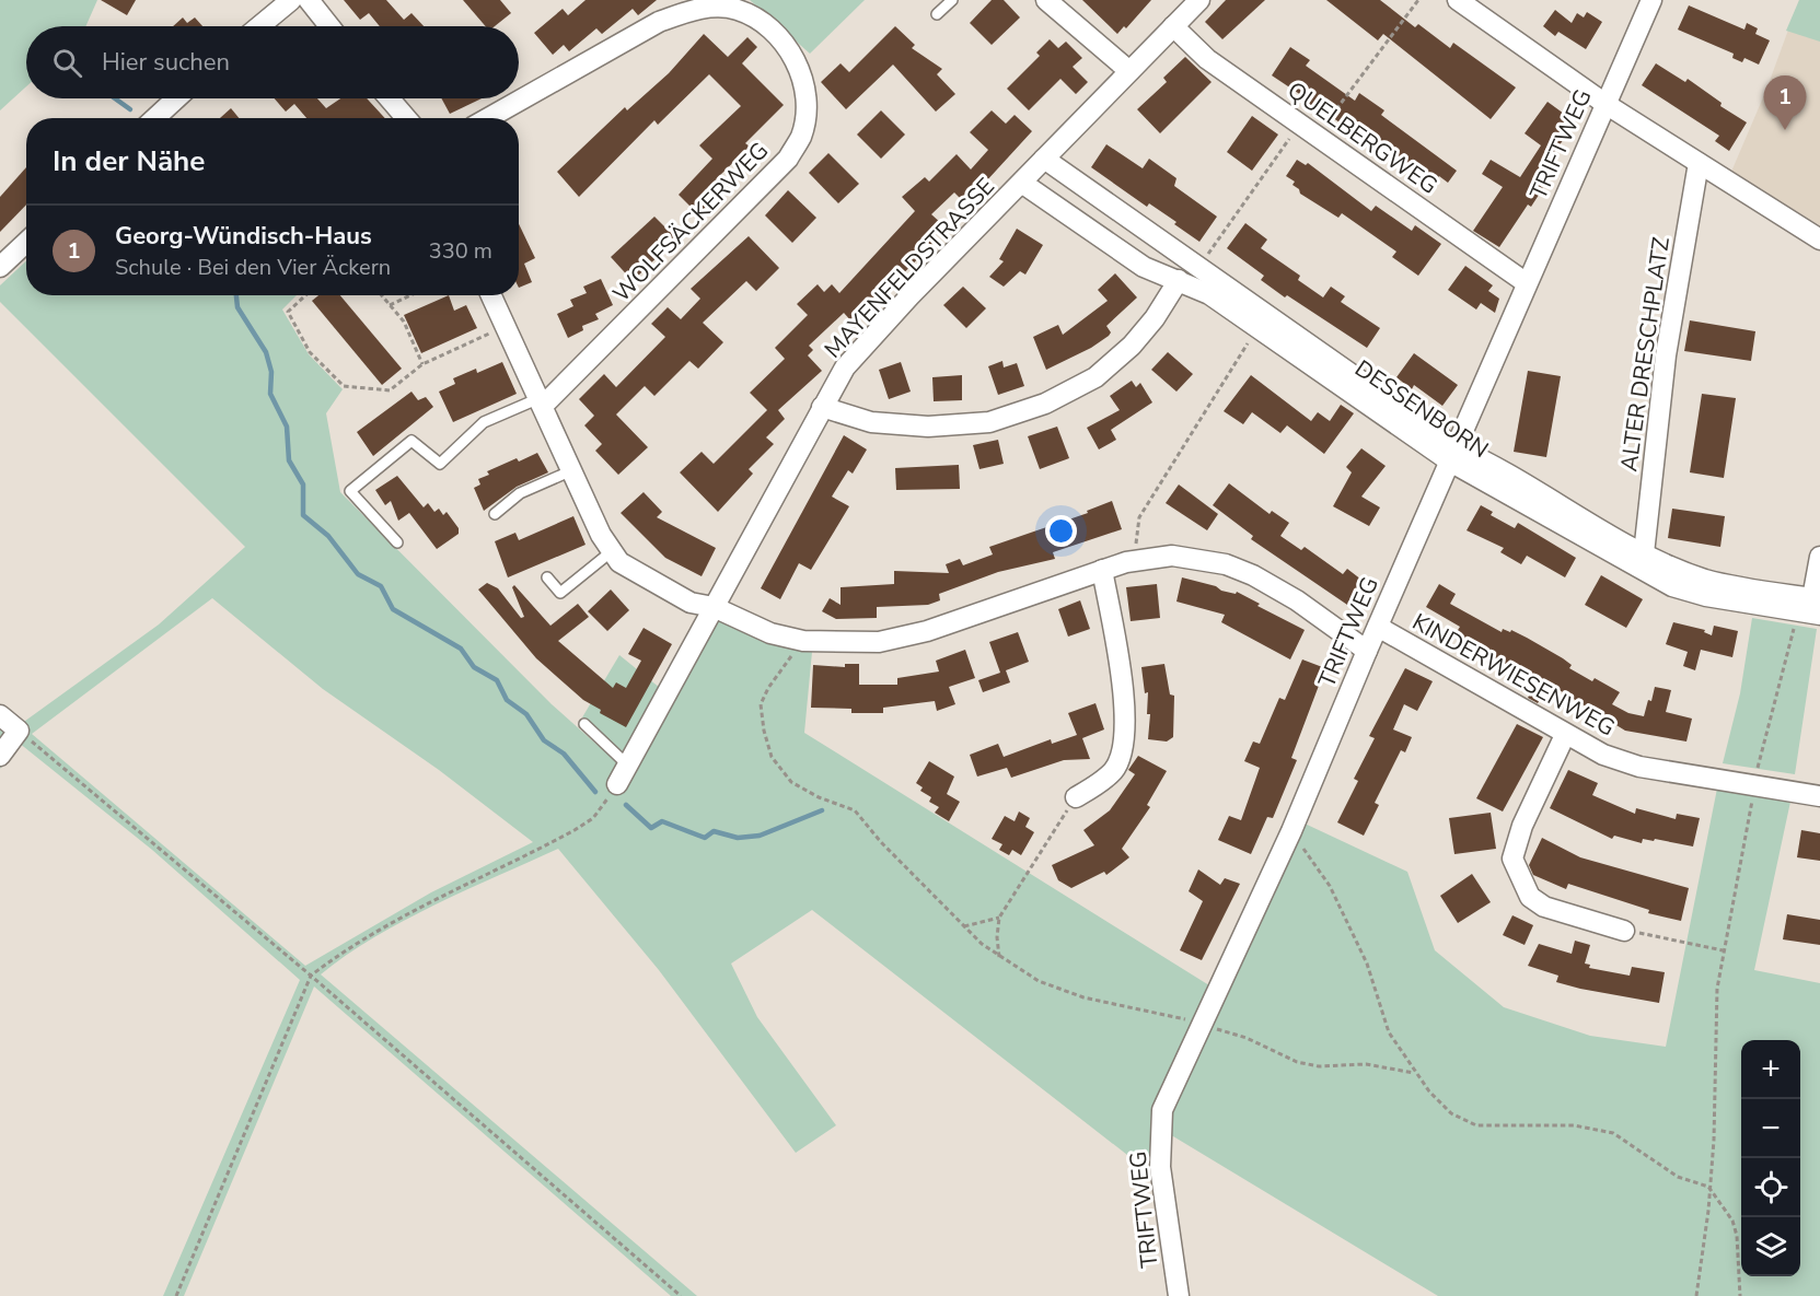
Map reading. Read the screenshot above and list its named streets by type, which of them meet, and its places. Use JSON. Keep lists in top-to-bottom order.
{
  "streets": {
    "street": [
      "QUELBERGWEG",
      "TRIFTWEG",
      "WOLFSÄCKERWEG",
      "MAYENFELDSTRASSE",
      "ALTER DRESCHPLATZ",
      "DESSENBORN",
      "KINDERWIESENWEG"
    ]
  },
  "crossings": [
    ["QUELBERGWEG", "TRIFTWEG"],
    ["QUELBERGWEG", "MAYENFELDSTRASSE"],
    ["TRIFTWEG", "DESSENBORN"],
    ["TRIFTWEG", "KINDERWIESENWEG"],
    ["MAYENFELDSTRASSE", "DESSENBORN"],
    ["ALTER DRESCHPLATZ", "DESSENBORN"]
  ],
  "page": {
    "search": "Hier suchen",
    "pins": "1",
    "heading": "In der Nähe",
    "list": [
      {
        "mark": "1",
        "name": "Georg-Wündisch-Haus",
        "note": "Schule · Bei den Vier Äckern",
        "value": "330 m"
      }
    ],
    "map_buttons": ["+", "−"]
  }
}
